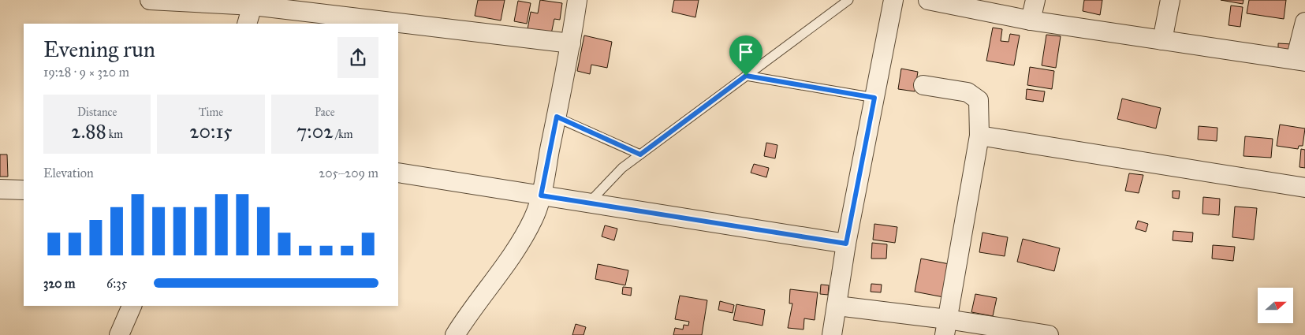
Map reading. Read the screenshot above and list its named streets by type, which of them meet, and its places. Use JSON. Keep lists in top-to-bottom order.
{
  "north": "right",
  "page": {
    "heading": ["Evening run", "19:28 · 9 × 320 m"],
    "stats": [
      ["Distance", "2.88 km"],
      ["Time", "20:15"],
      ["Pace", "7:02 /km"]
    ],
    "chart": ["Elevation", "205–209 m"],
    "list": [
      {
        "name": "320 m",
        "note": "6:35"
      }
    ]
  }
}
